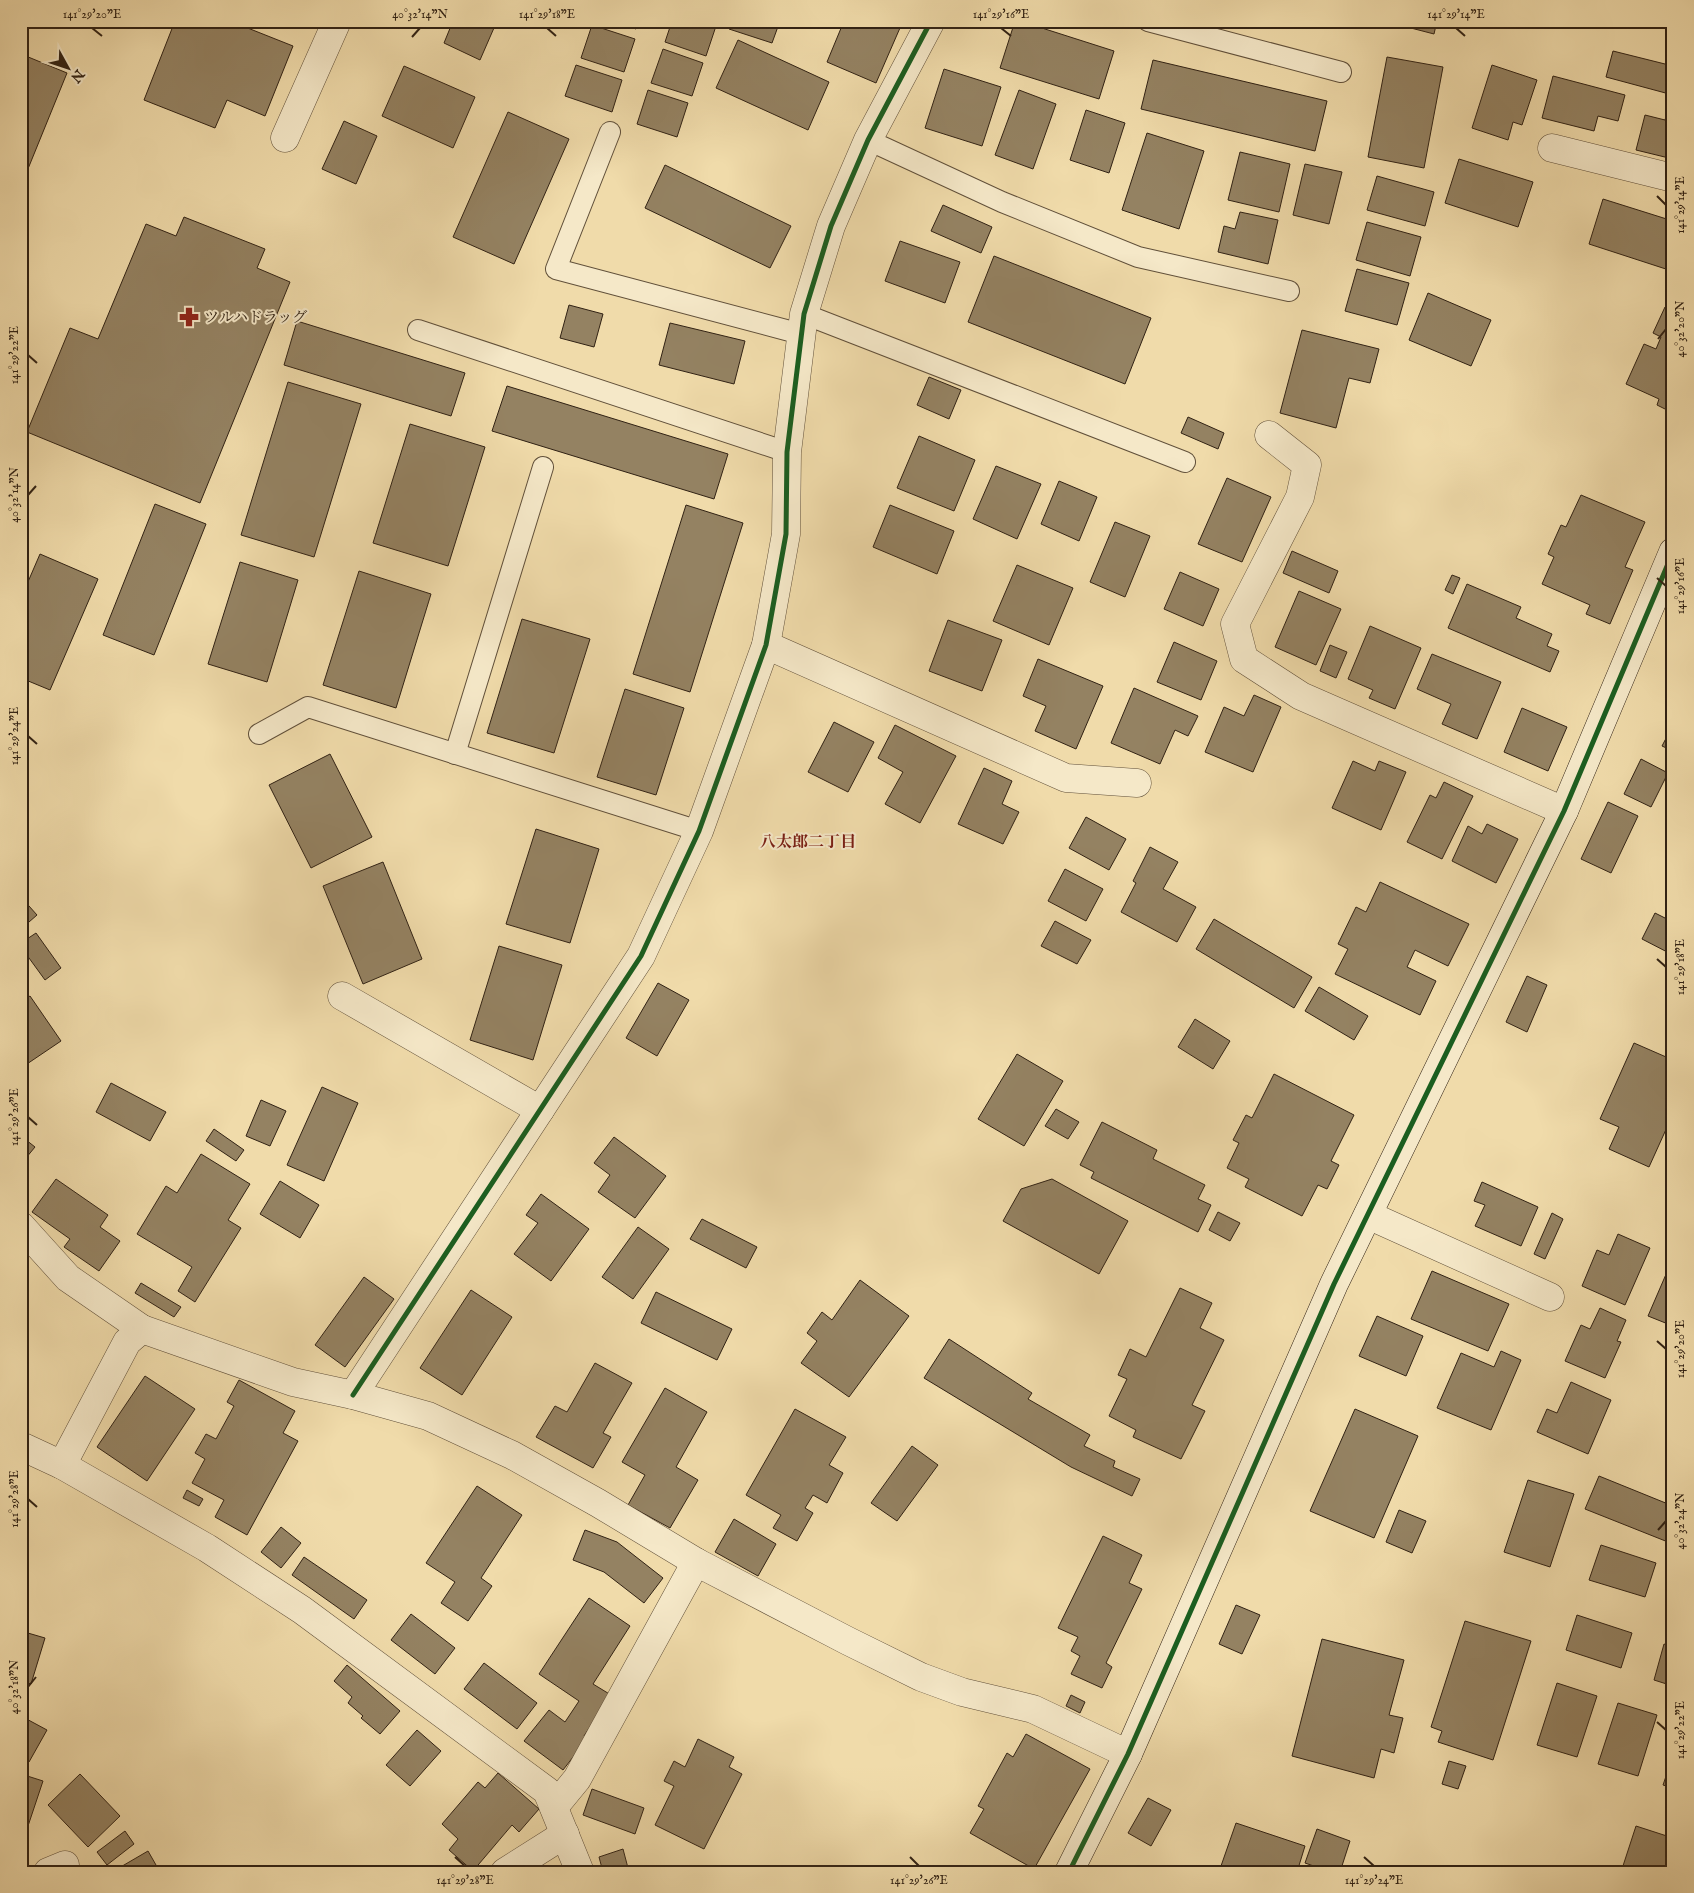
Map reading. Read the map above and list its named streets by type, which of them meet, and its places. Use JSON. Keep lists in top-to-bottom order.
{
  "districts": ["八太郎二丁目"],
  "places": {
    "pharmacy": ["ツルハドラッグ"]
  },
  "north": "bottom right",
  "coordinates": [
    "141°29'20\"E",
    "40°32'14\"N",
    "141°29'18\"E",
    "141°29'16\"E",
    "141°29'14\"E",
    "40°32'20\"N",
    "141°29'22\"E",
    "141°29'24\"E",
    "141°29'26\"E",
    "141°29'28\"E",
    "40°32'24\"N",
    "40°32'18\"N"
  ]
}
